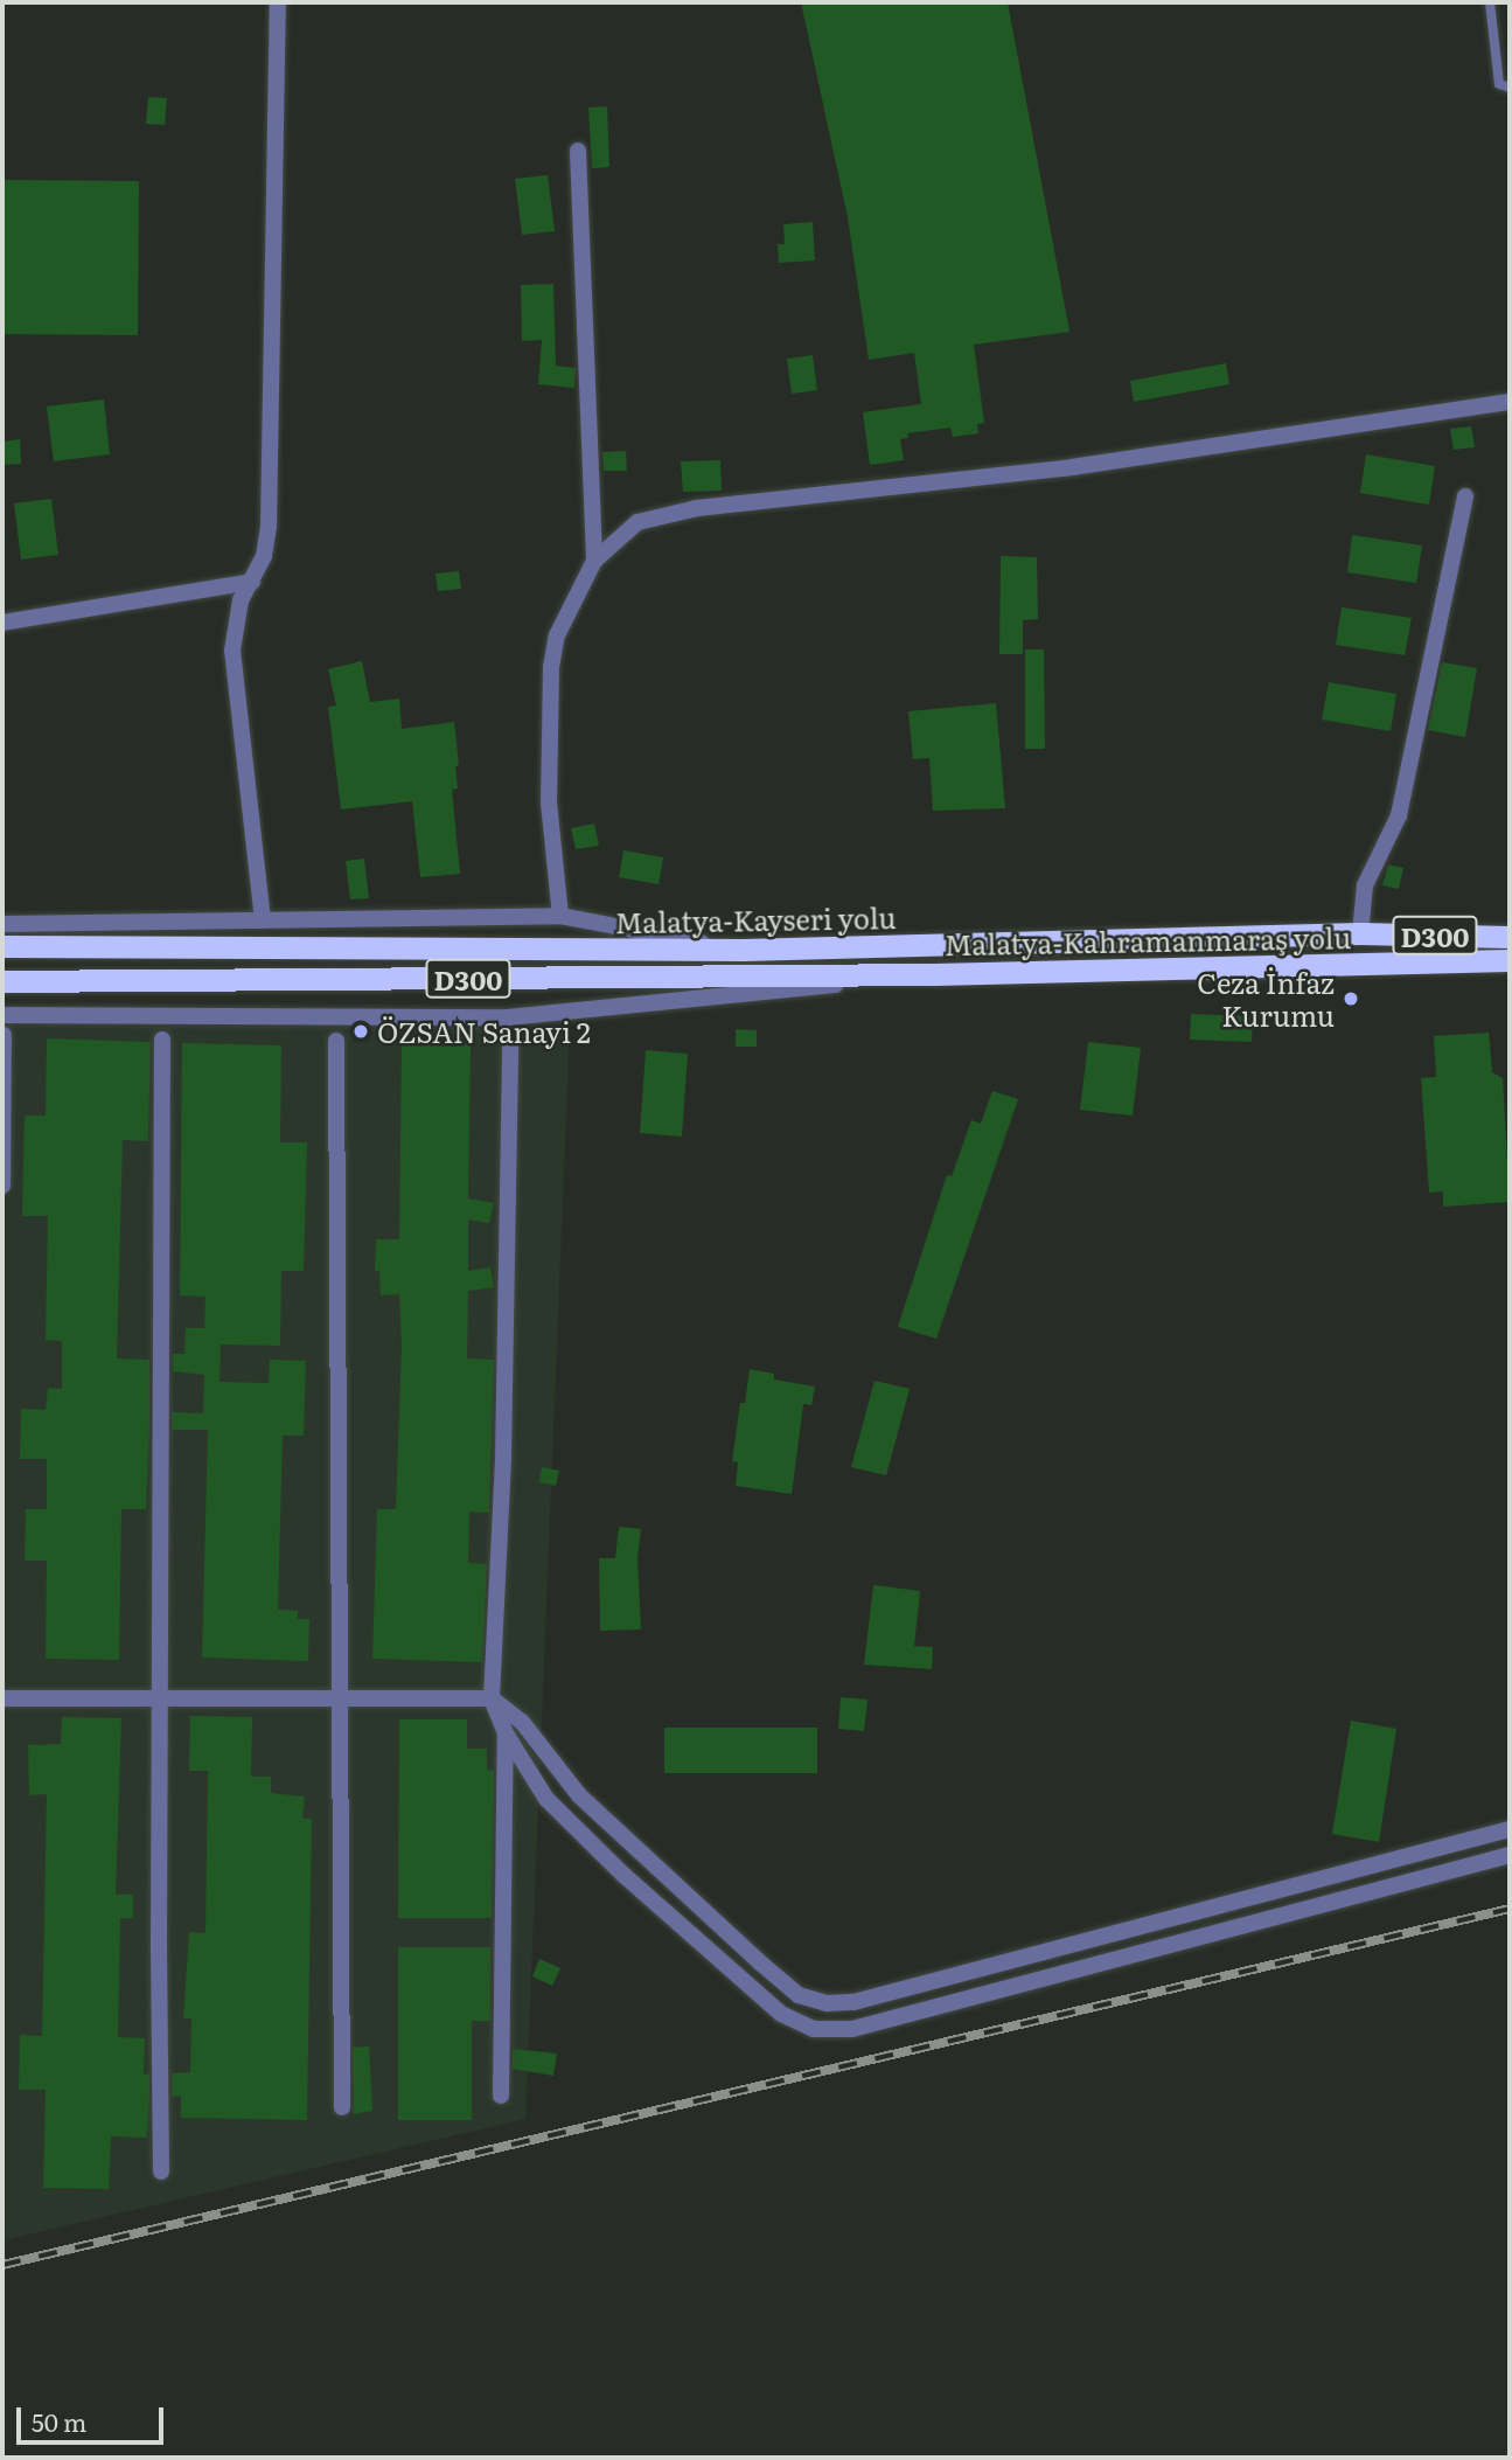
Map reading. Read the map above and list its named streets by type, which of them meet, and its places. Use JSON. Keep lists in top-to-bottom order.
{
  "streets": {
    "highway": ["Malatya-Kayseri yolu", "D300", "Malatya-Kahramanmaraş yolu"]
  },
  "places": ["Ceza İnfaz Kurumu", "ÖZSAN Sanayi 2"],
  "scale_bar": "50 m"
}
